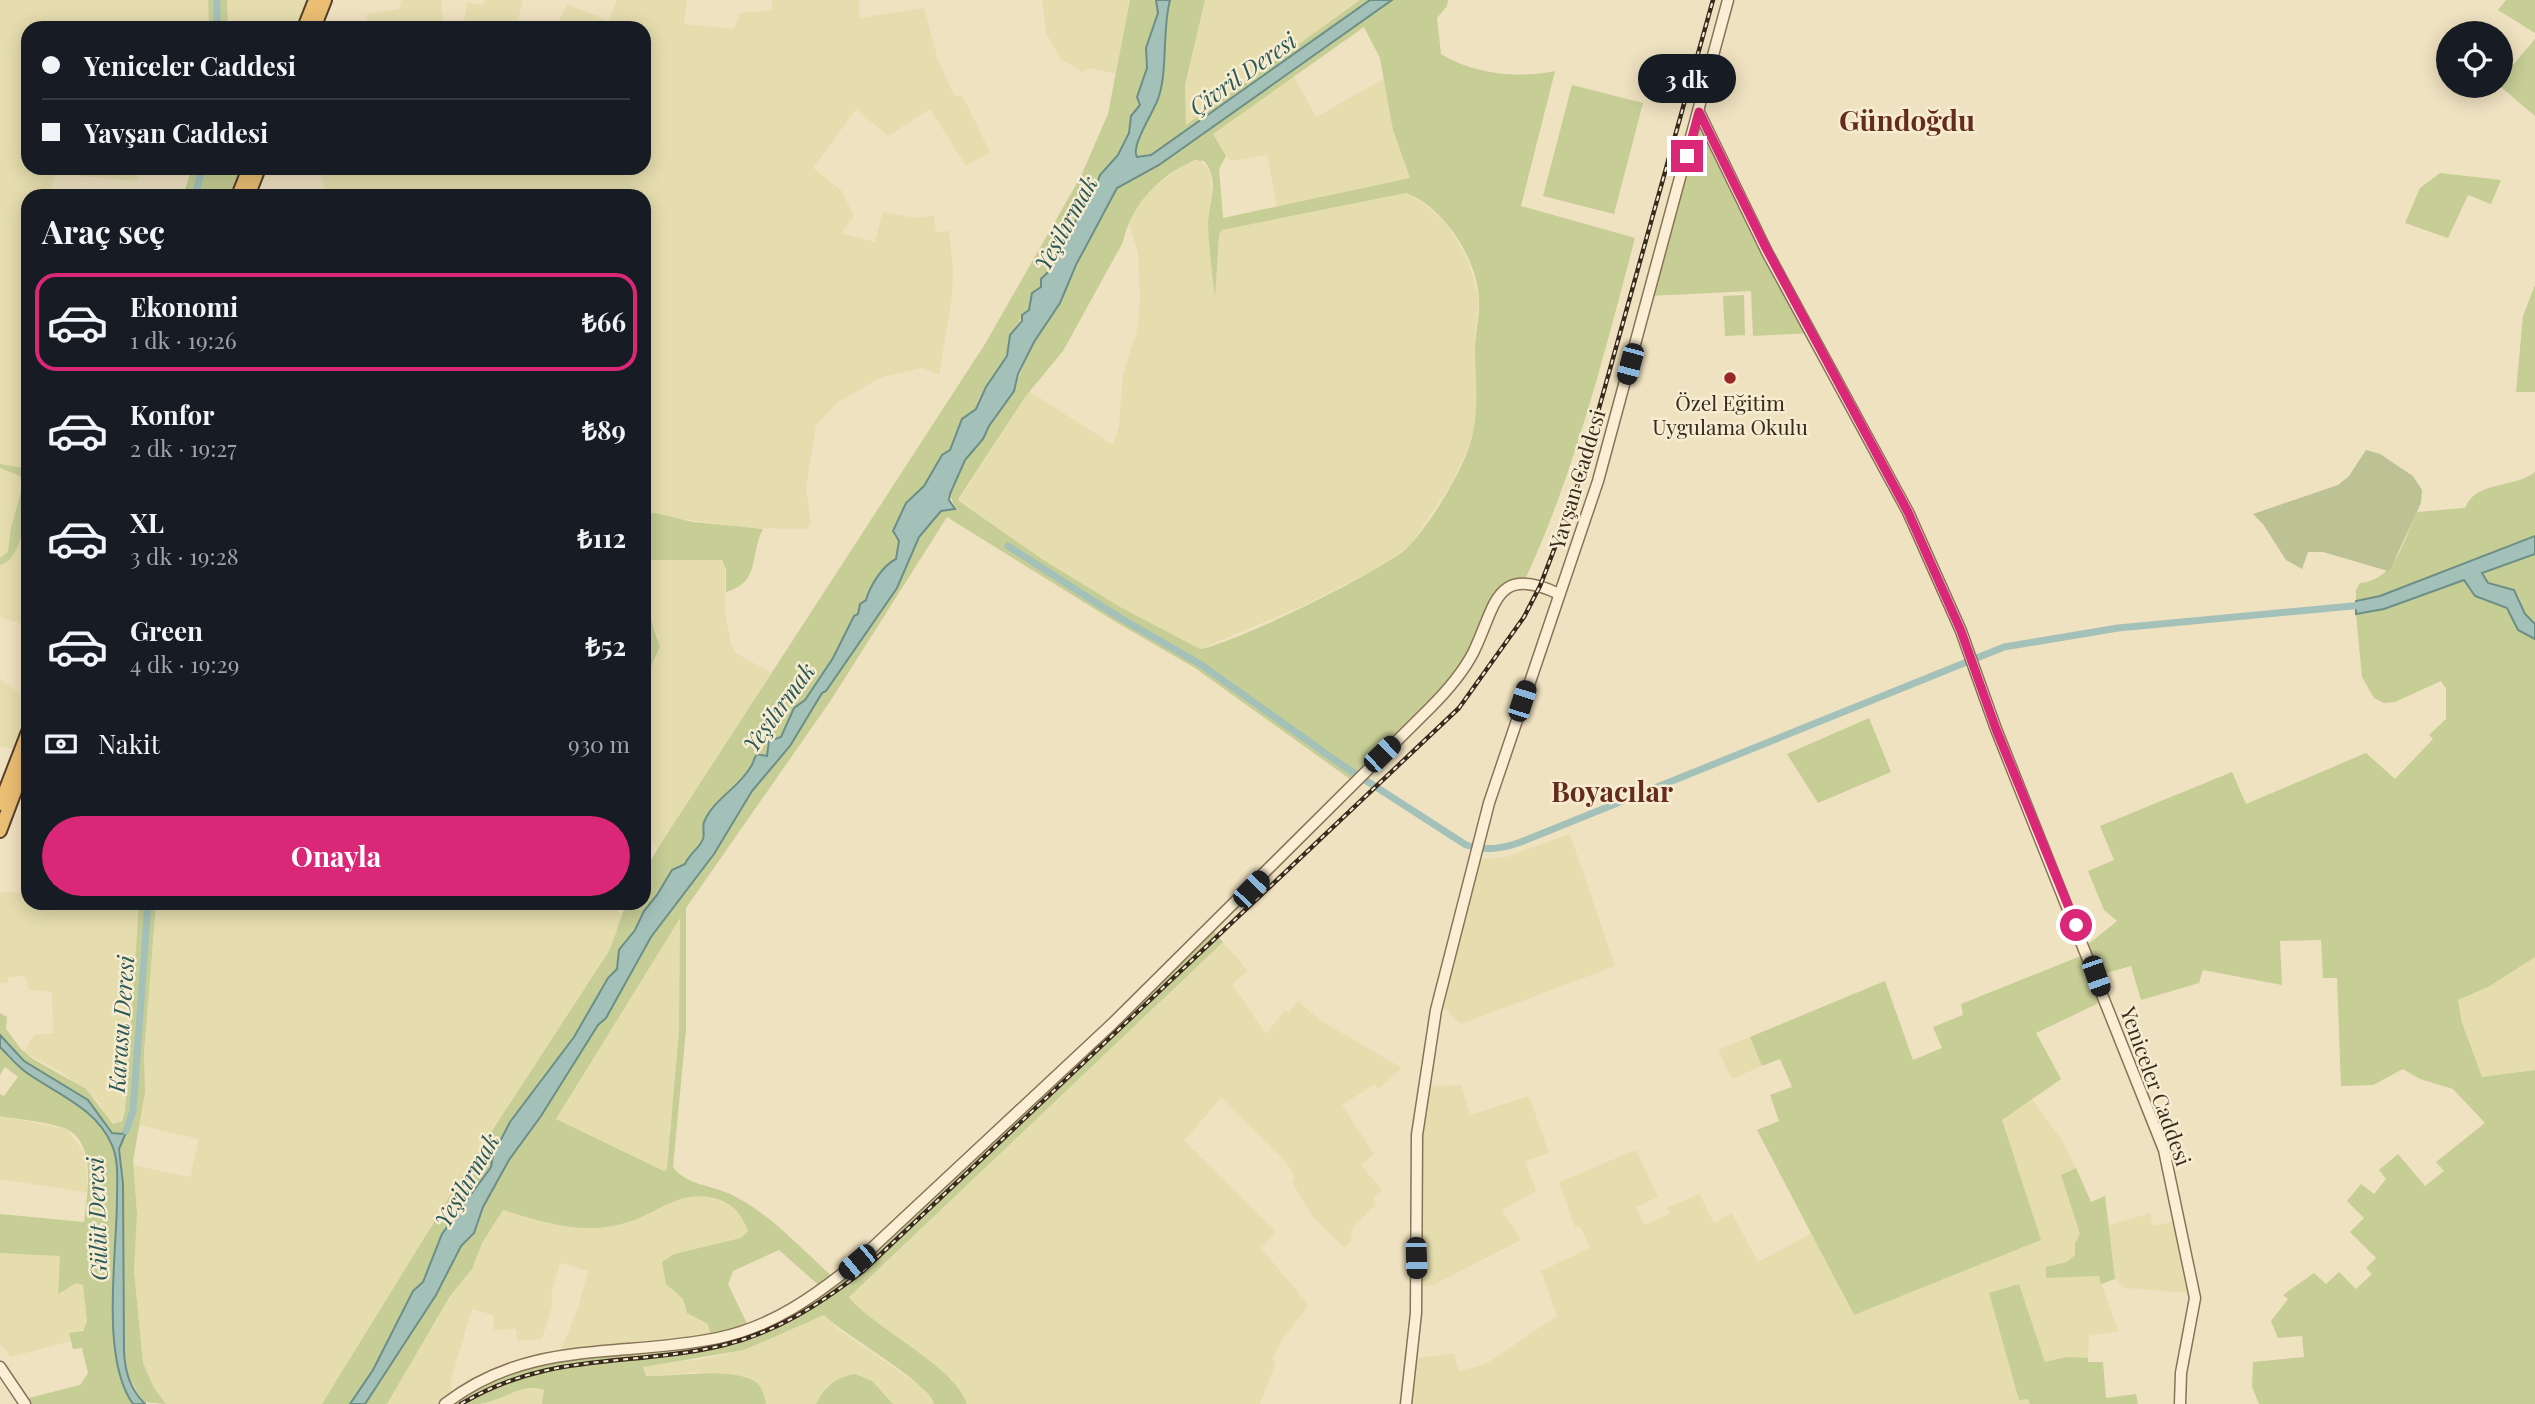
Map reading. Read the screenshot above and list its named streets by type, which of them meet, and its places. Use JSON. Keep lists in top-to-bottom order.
{
  "streets": {
    "street": ["Yavşan Caddesi", "Yeniceler Caddesi"]
  },
  "crossings": [
    ["Yavşan Caddesi", "Yeniceler Caddesi"]
  ],
  "districts": ["Gündoğdu", "Boyacılar"],
  "water": [
    "Çivril Deresi",
    "Yeşilırmak",
    "Karasu Deresi",
    "Gülüt Deresi"
  ],
  "places": ["Özel Eğitim Uygulama Okulu"],
  "page": {
    "banner": ["Yeniceler Caddesi", "Yavşan Caddesi"],
    "bubble": "3 dk",
    "heading": "Araç seç",
    "list": [
      {
        "name": "Ekonomi",
        "note": "1 dk · 19:26",
        "value": "₺66"
      },
      {
        "name": "Konfor",
        "note": "2 dk · 19:27",
        "value": "₺89"
      },
      {
        "name": "XL",
        "note": "3 dk · 19:28",
        "value": "₺112"
      },
      {
        "name": "Green",
        "note": "4 dk · 19:29",
        "value": "₺52"
      }
    ],
    "pay": ["Nakit", "930 m"],
    "buttons": "Onayla"
  }
}
